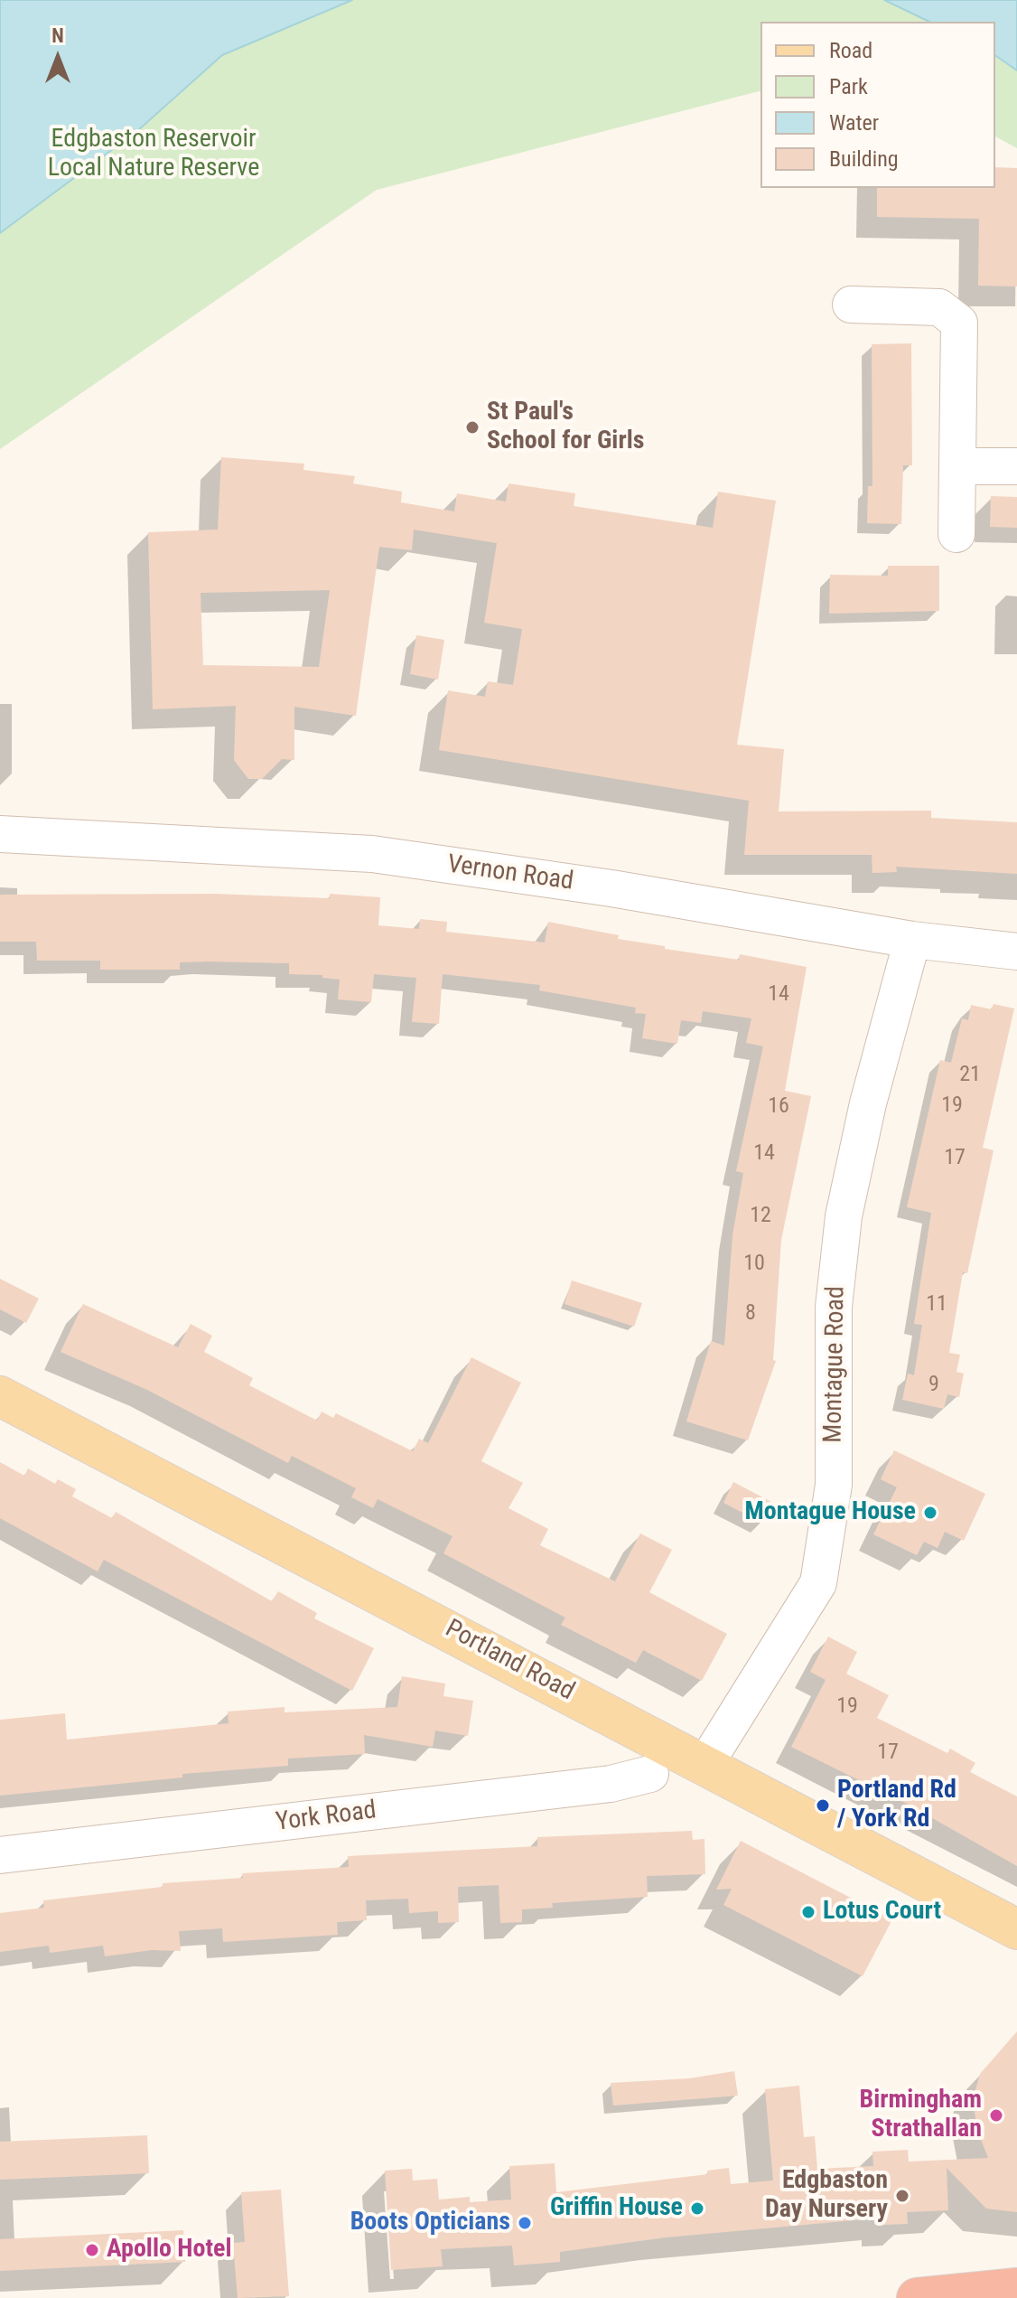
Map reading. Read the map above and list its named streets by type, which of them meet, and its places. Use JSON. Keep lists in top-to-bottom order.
{
  "streets": {
    "main road": ["Portland Road"],
    "street": ["Vernon Road", "Montague Road", "York Road"]
  },
  "crossings": [
    ["Vernon Road", "Montague Road"],
    ["Montague Road", "Portland Road"]
  ],
  "parks": ["Edgbaston Reservoir Local Nature Reserve"],
  "places": [
    "St Paul's School for Girls",
    "Montague House",
    "Portland Rd / York Rd",
    "Lotus Court",
    "Birmingham Strathallan",
    "Edgbaston Day Nursery",
    "Griffin House",
    "Boots Opticians",
    "Apollo Hotel"
  ],
  "house_numbers": [
    "14",
    "21",
    "19",
    "16",
    "14",
    "17",
    "12",
    "10",
    "11",
    "8",
    "9",
    "19",
    "17"
  ],
  "legend": [
    "Road",
    "Park",
    "Water",
    "Building"
  ],
  "north": "top"
}
